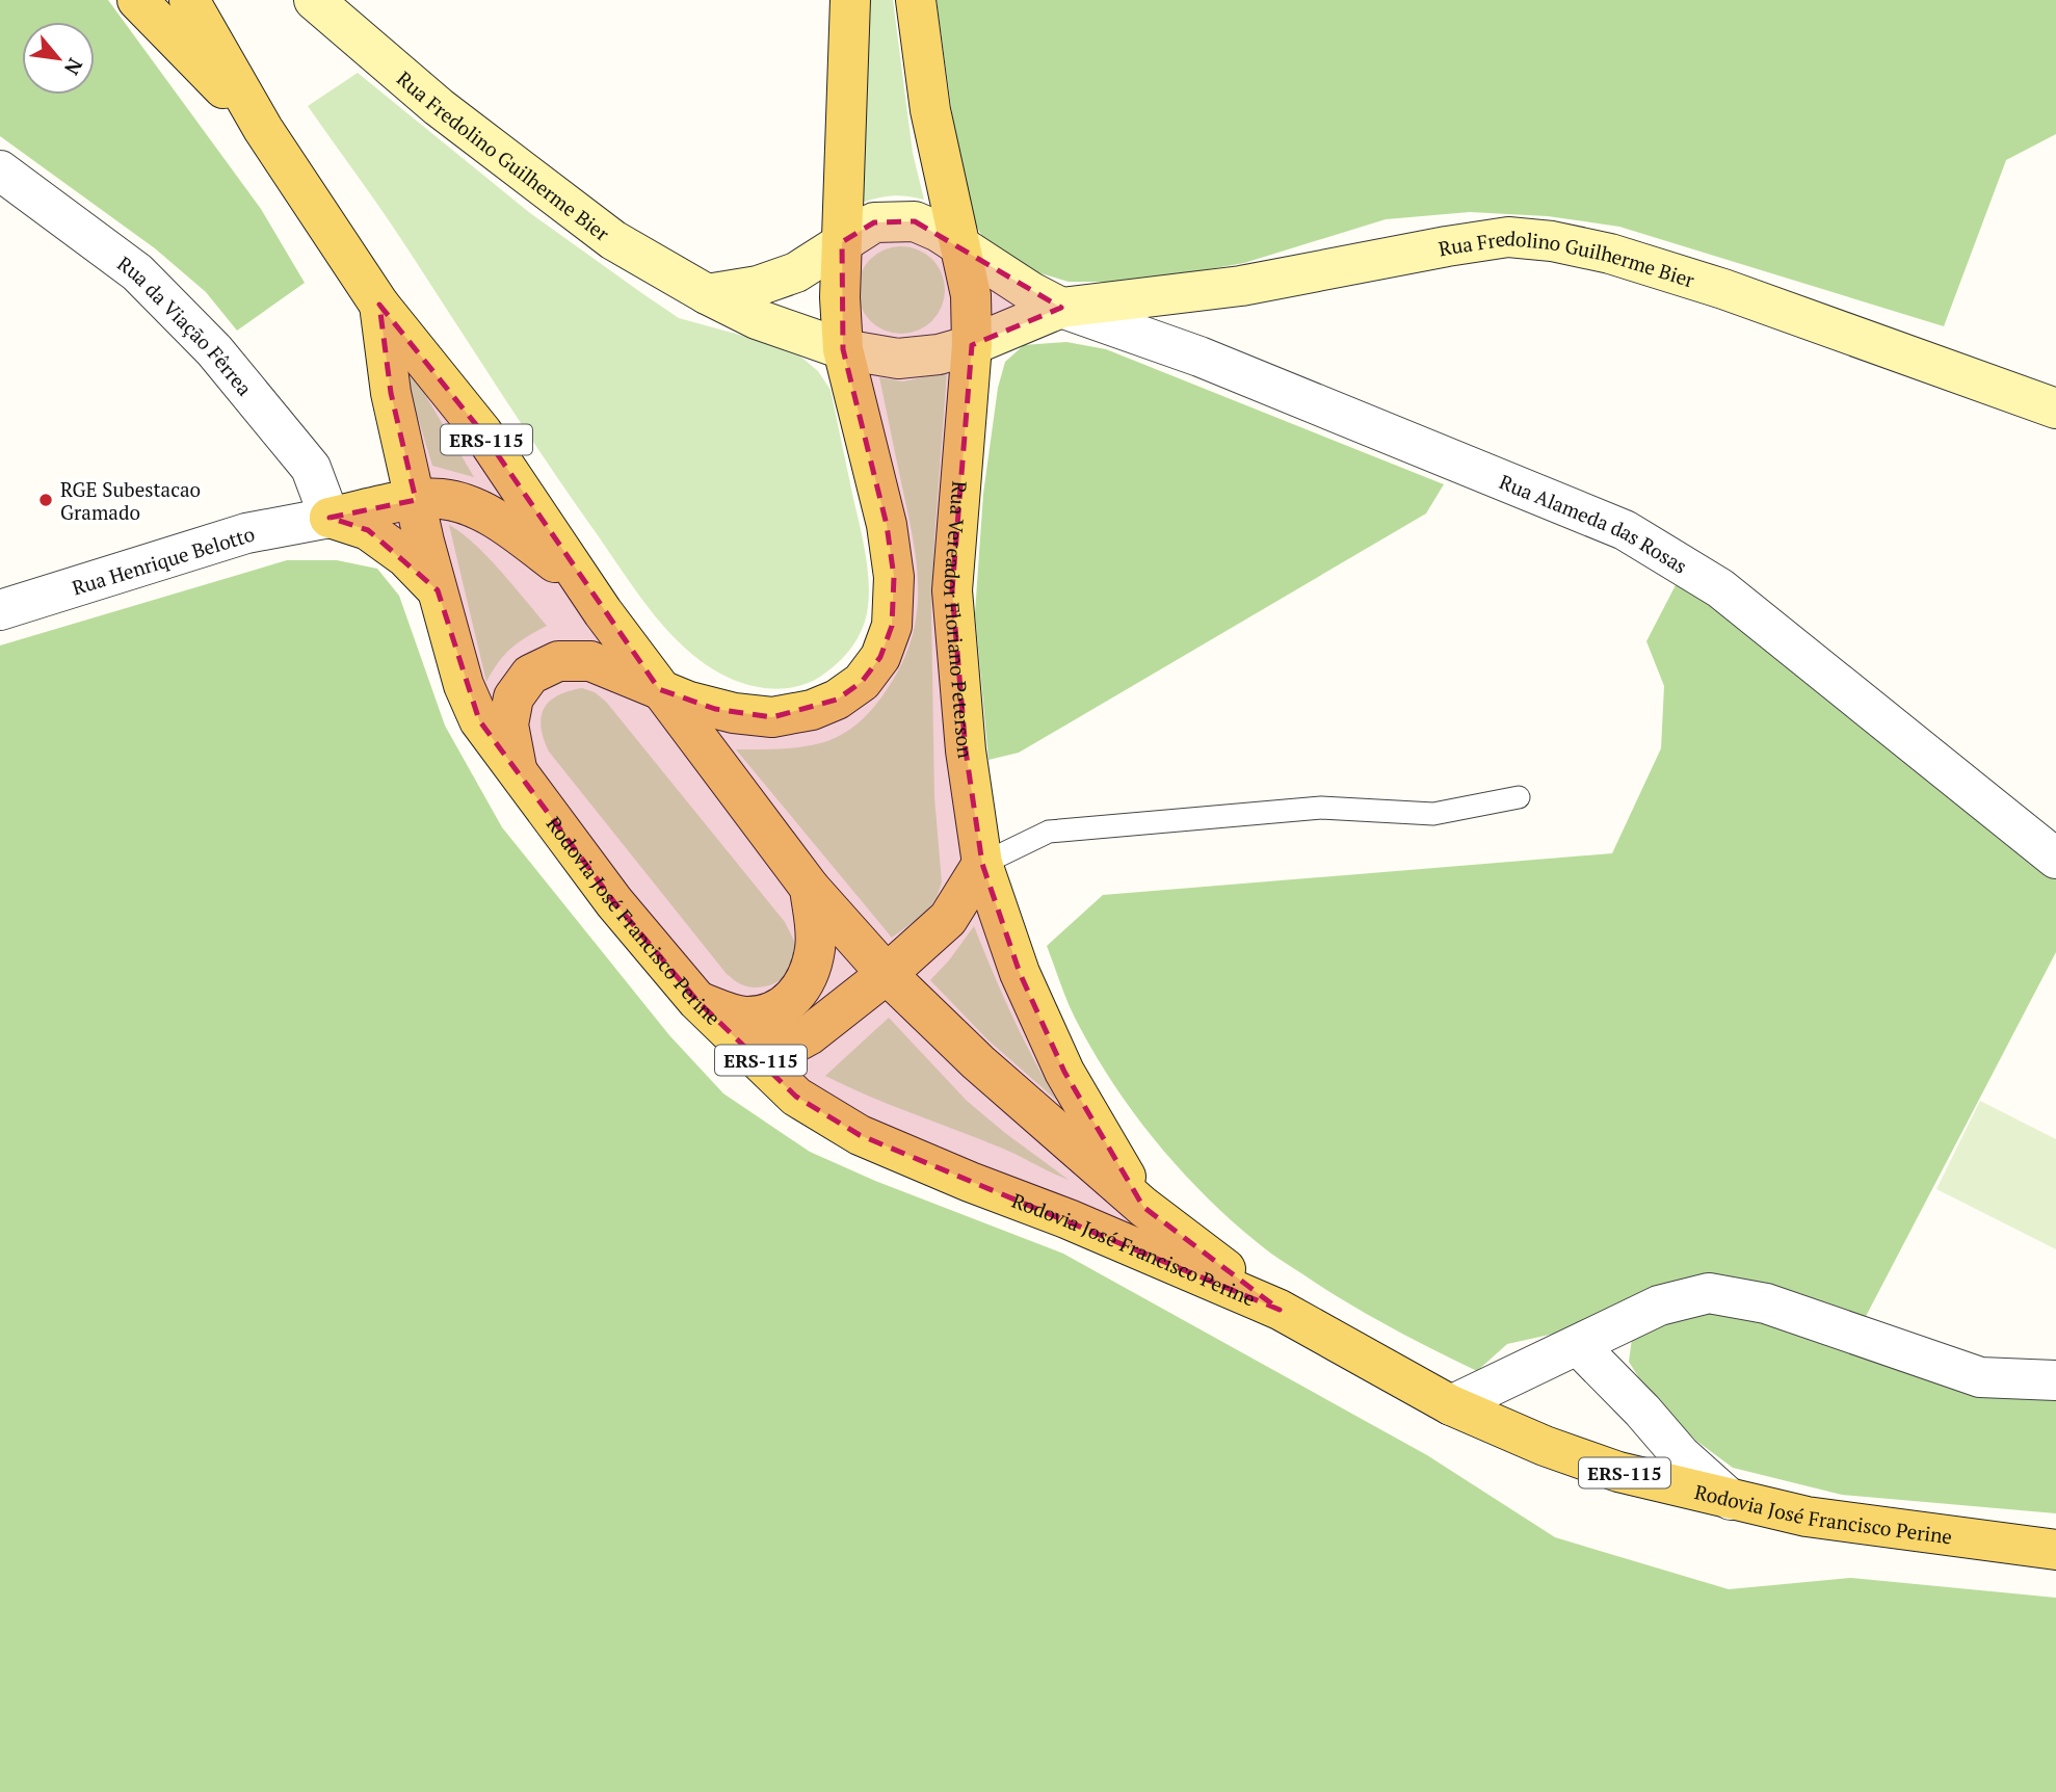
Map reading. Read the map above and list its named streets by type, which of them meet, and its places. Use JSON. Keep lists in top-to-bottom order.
{
  "streets": {
    "main road": ["ERS-115", "Rua Vereador Floriano Peterson", "Rodovia José Francisco Perine"],
    "street": [
      "Rua Fredolino Guilherme Bier",
      "Rua da Viação Fêrrea",
      "Rua Alameda das Rosas",
      "Rua Henrique Belotto"
    ]
  },
  "crossings": [
    ["Rua Fredolino Guilherme Bier", "Rua Alameda das Rosas"],
    ["Rua Fredolino Guilherme Bier", "Rua Vereador Floriano Peterson"],
    ["Rua da Viação Fêrrea", "Rua Henrique Belotto"],
    ["Rua Vereador Floriano Peterson", "Rodovia José Francisco Perine"]
  ],
  "places": ["RGE Subestacao Gramado"],
  "north": "bottom right"
}
